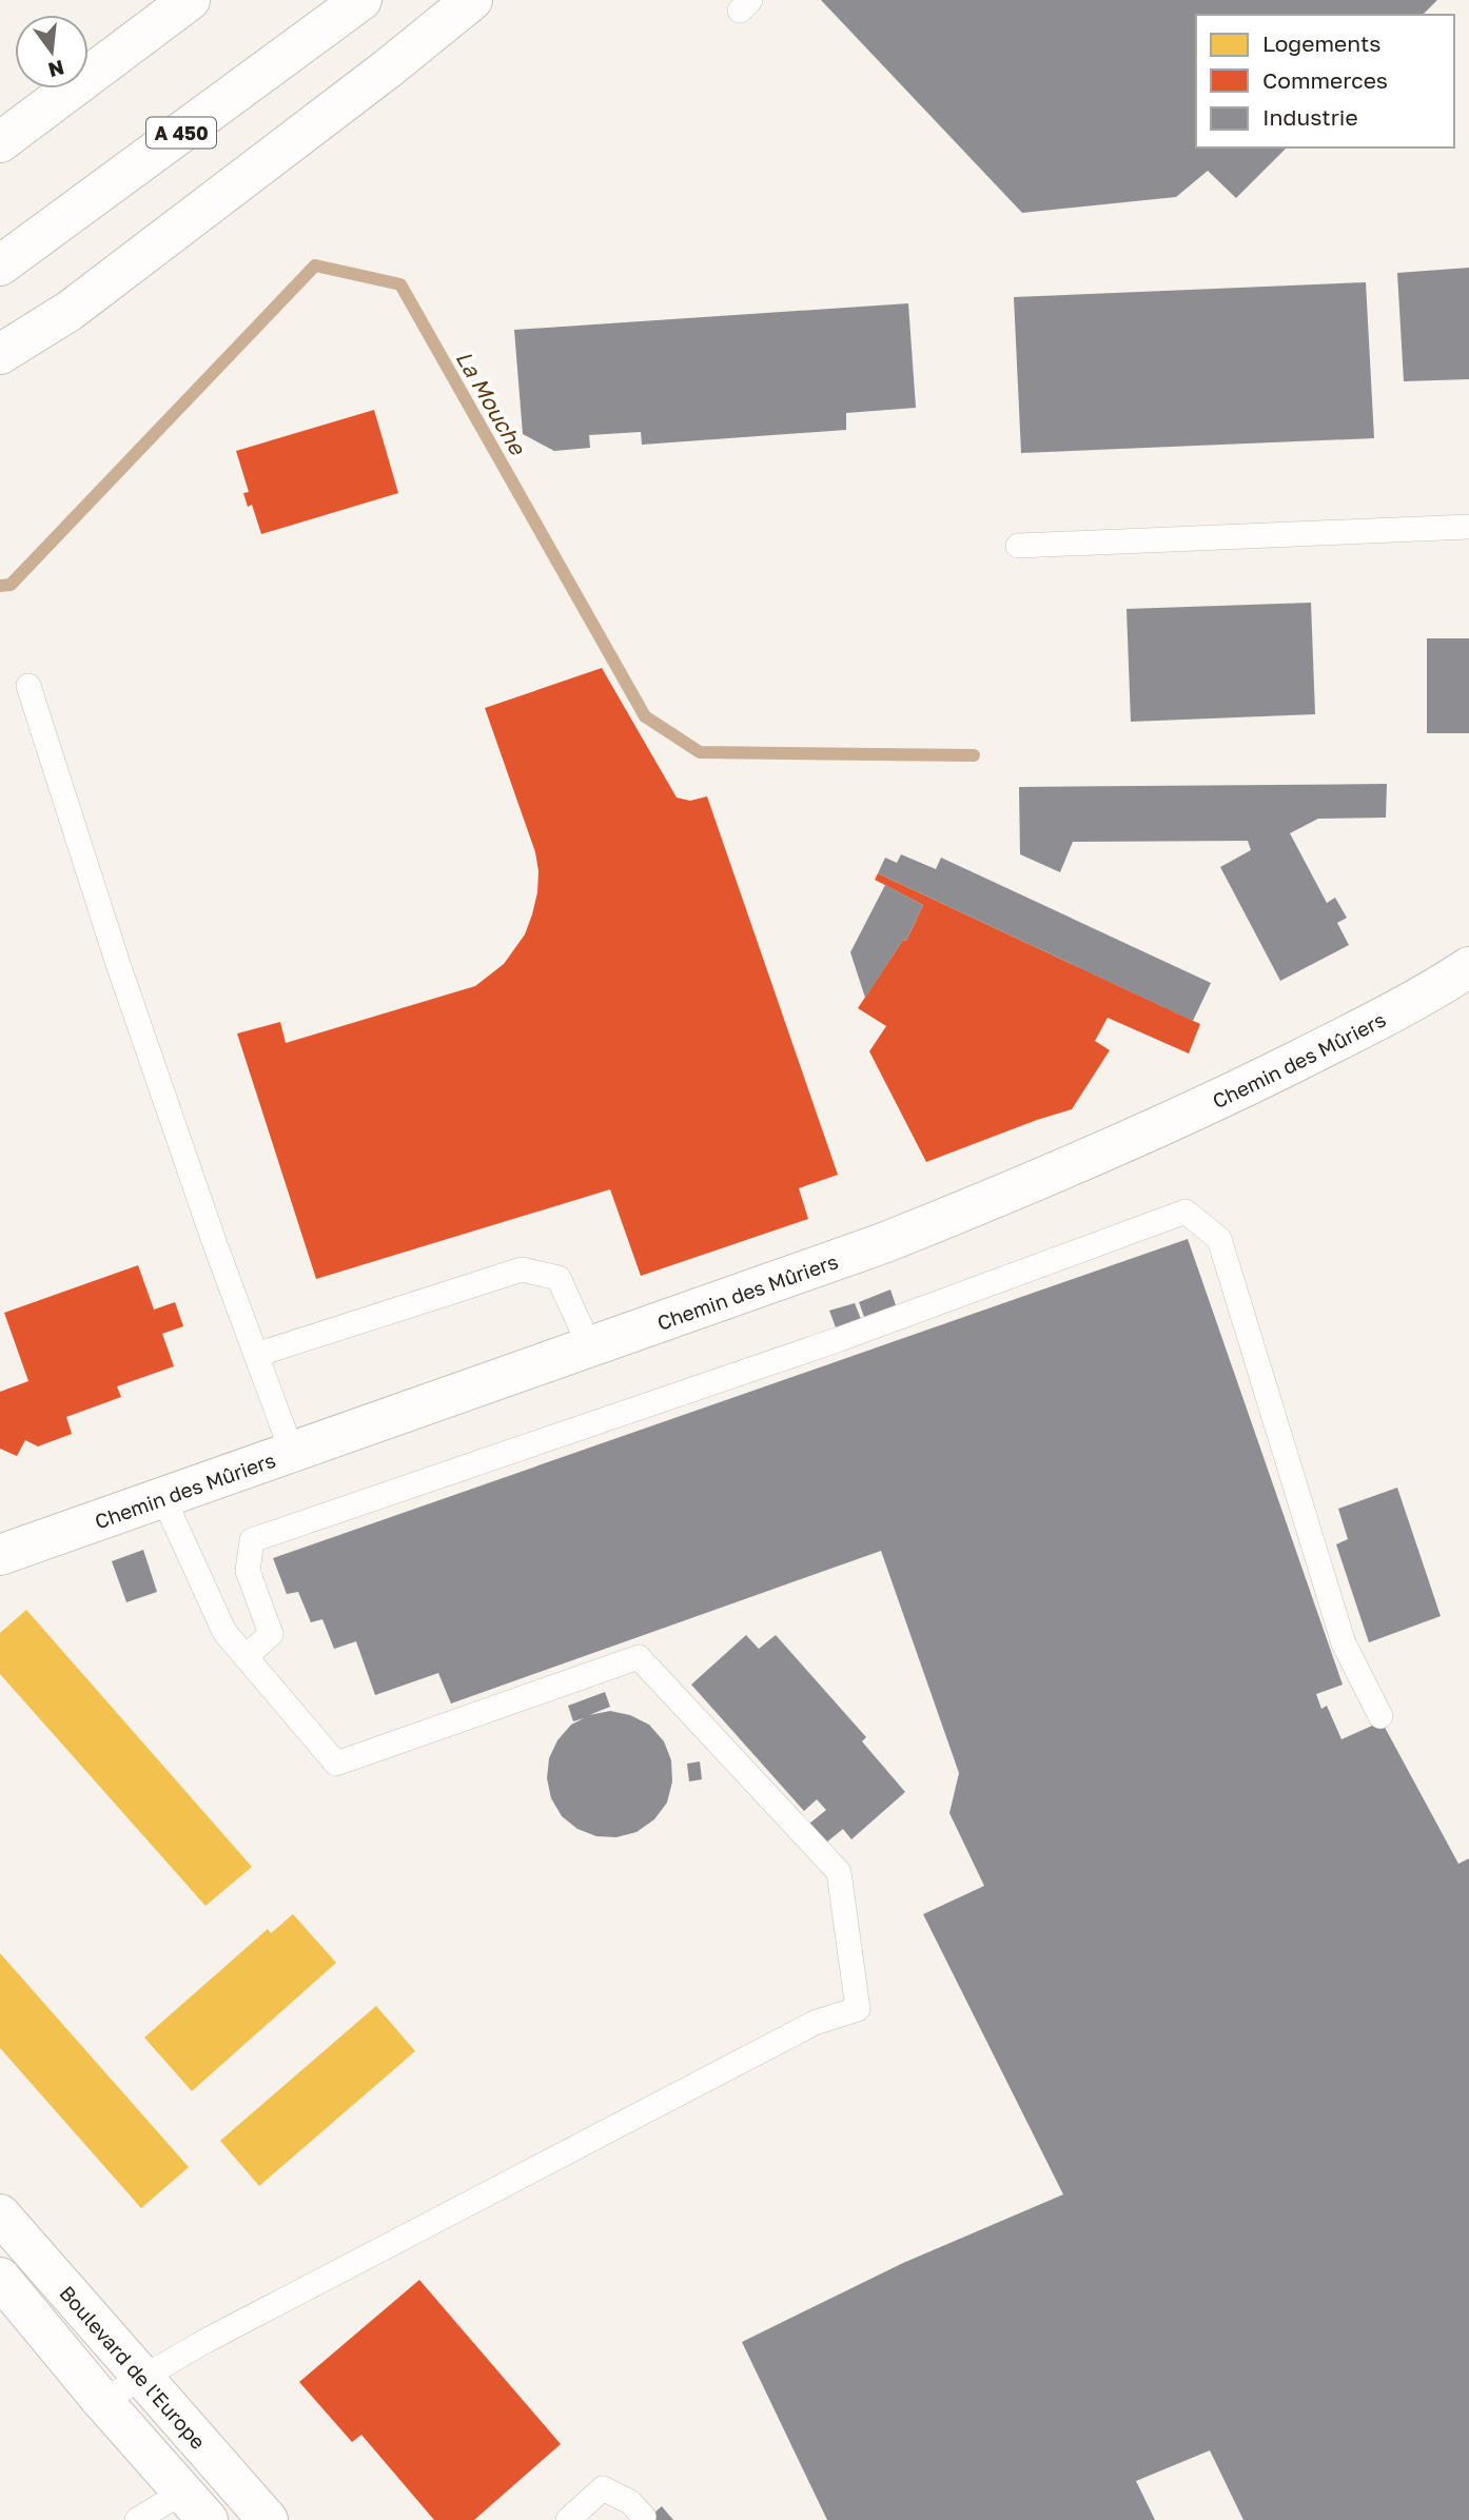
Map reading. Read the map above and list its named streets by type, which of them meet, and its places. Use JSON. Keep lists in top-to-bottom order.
{
  "streets": {
    "main road": ["A 450", "Chemin des Mûriers", "Boulevard de l'Europe"]
  },
  "water": ["La Mouche"],
  "legend": ["Logements", "Commerces", "Industrie"],
  "north": "bottom"
}
